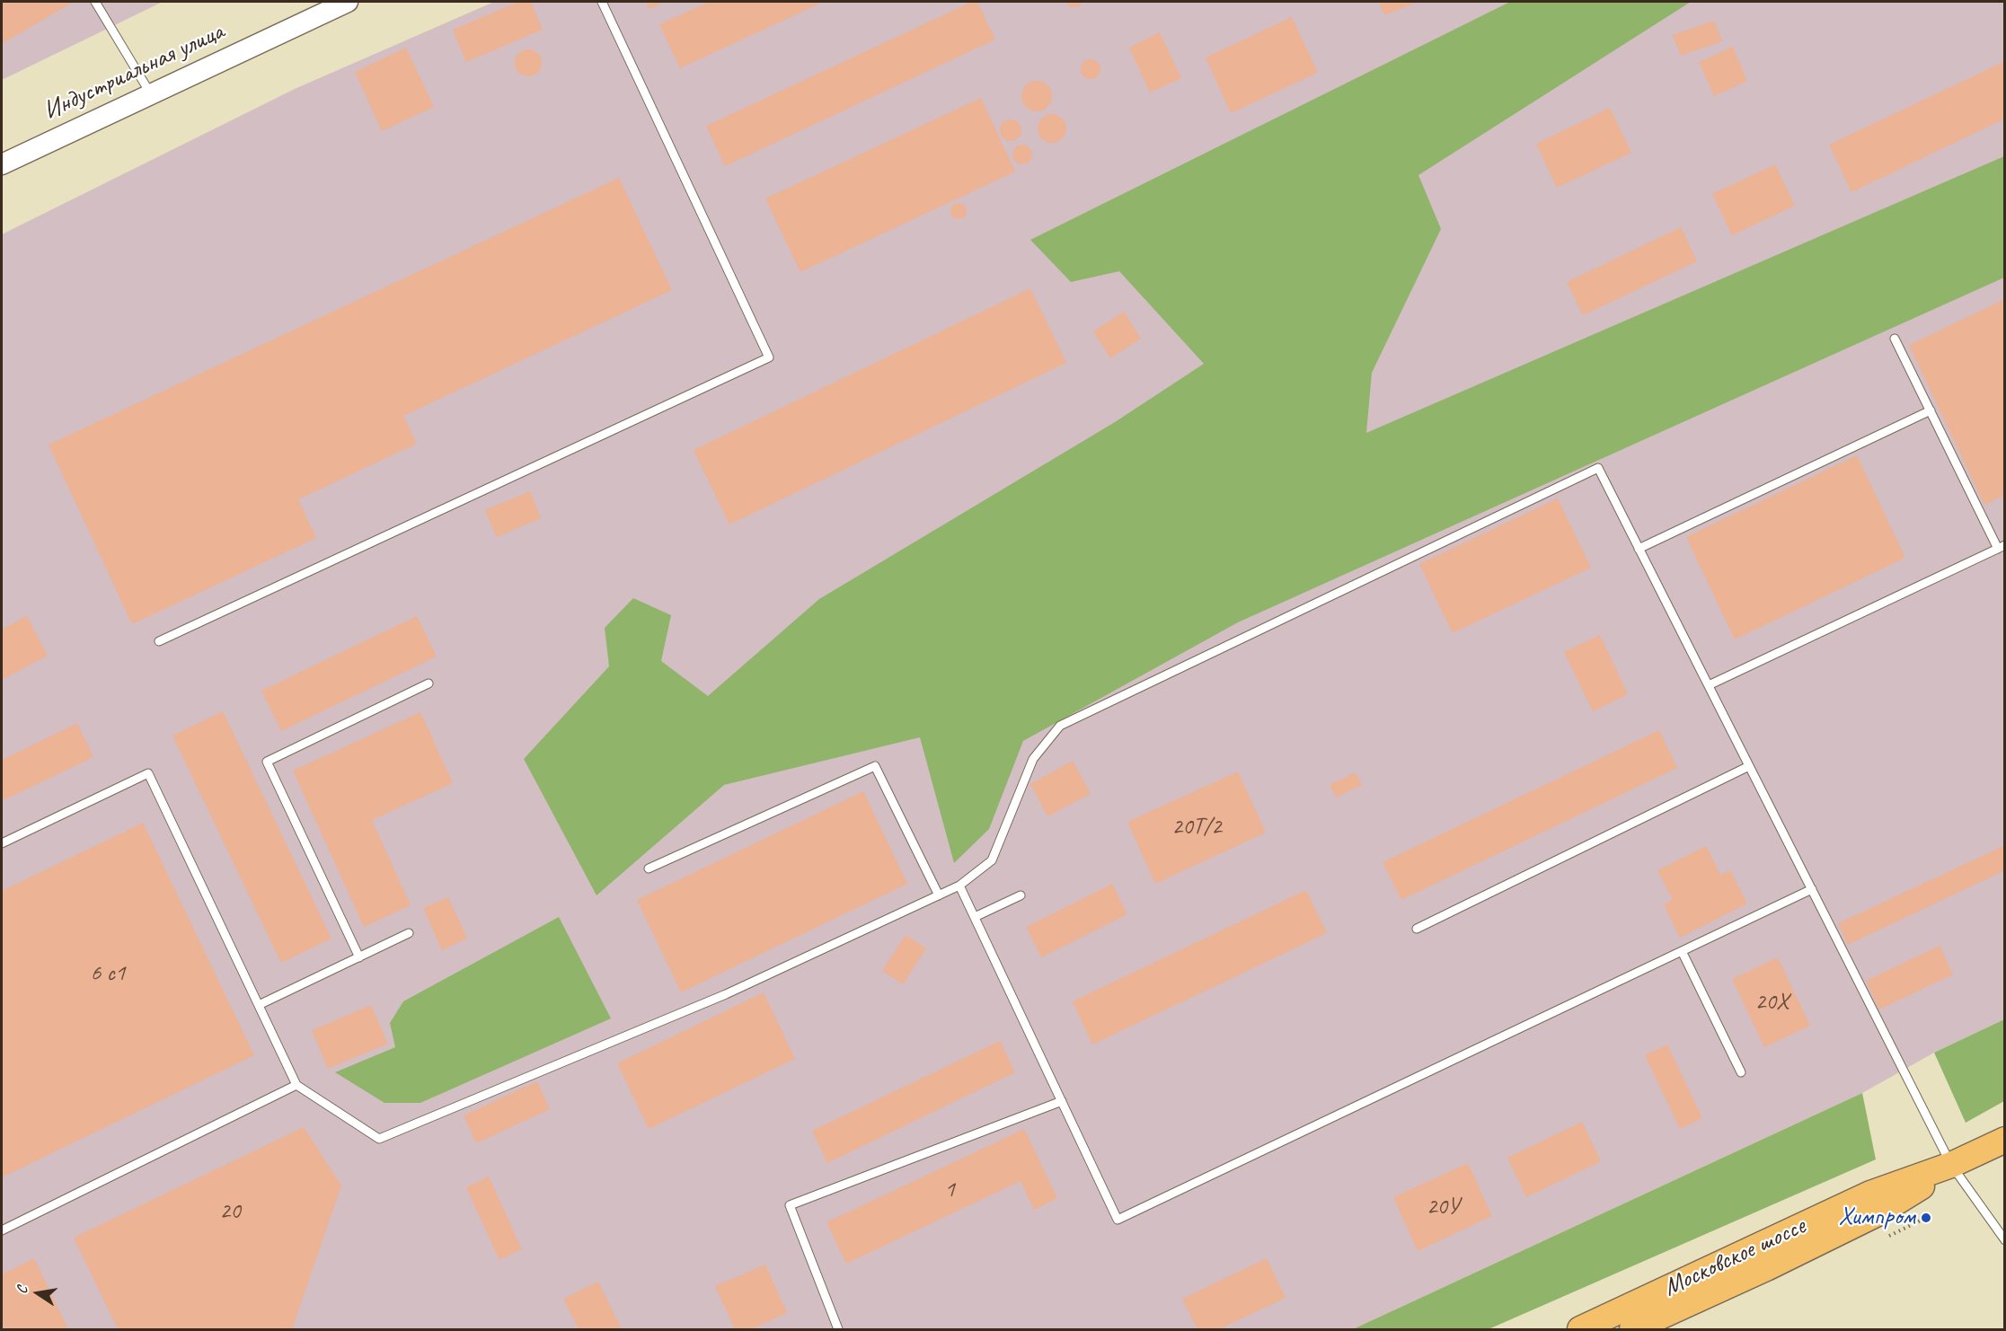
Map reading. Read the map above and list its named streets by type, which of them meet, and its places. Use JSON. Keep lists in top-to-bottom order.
{
  "streets": {
    "main road": ["Московское шоссе"],
    "street": ["Индустриальная улица"]
  },
  "places": ["Химпром"],
  "house_numbers": [
    "20Т/2",
    "6 с1",
    "20Х",
    "1",
    "20У",
    "20"
  ],
  "north": "left"
}
